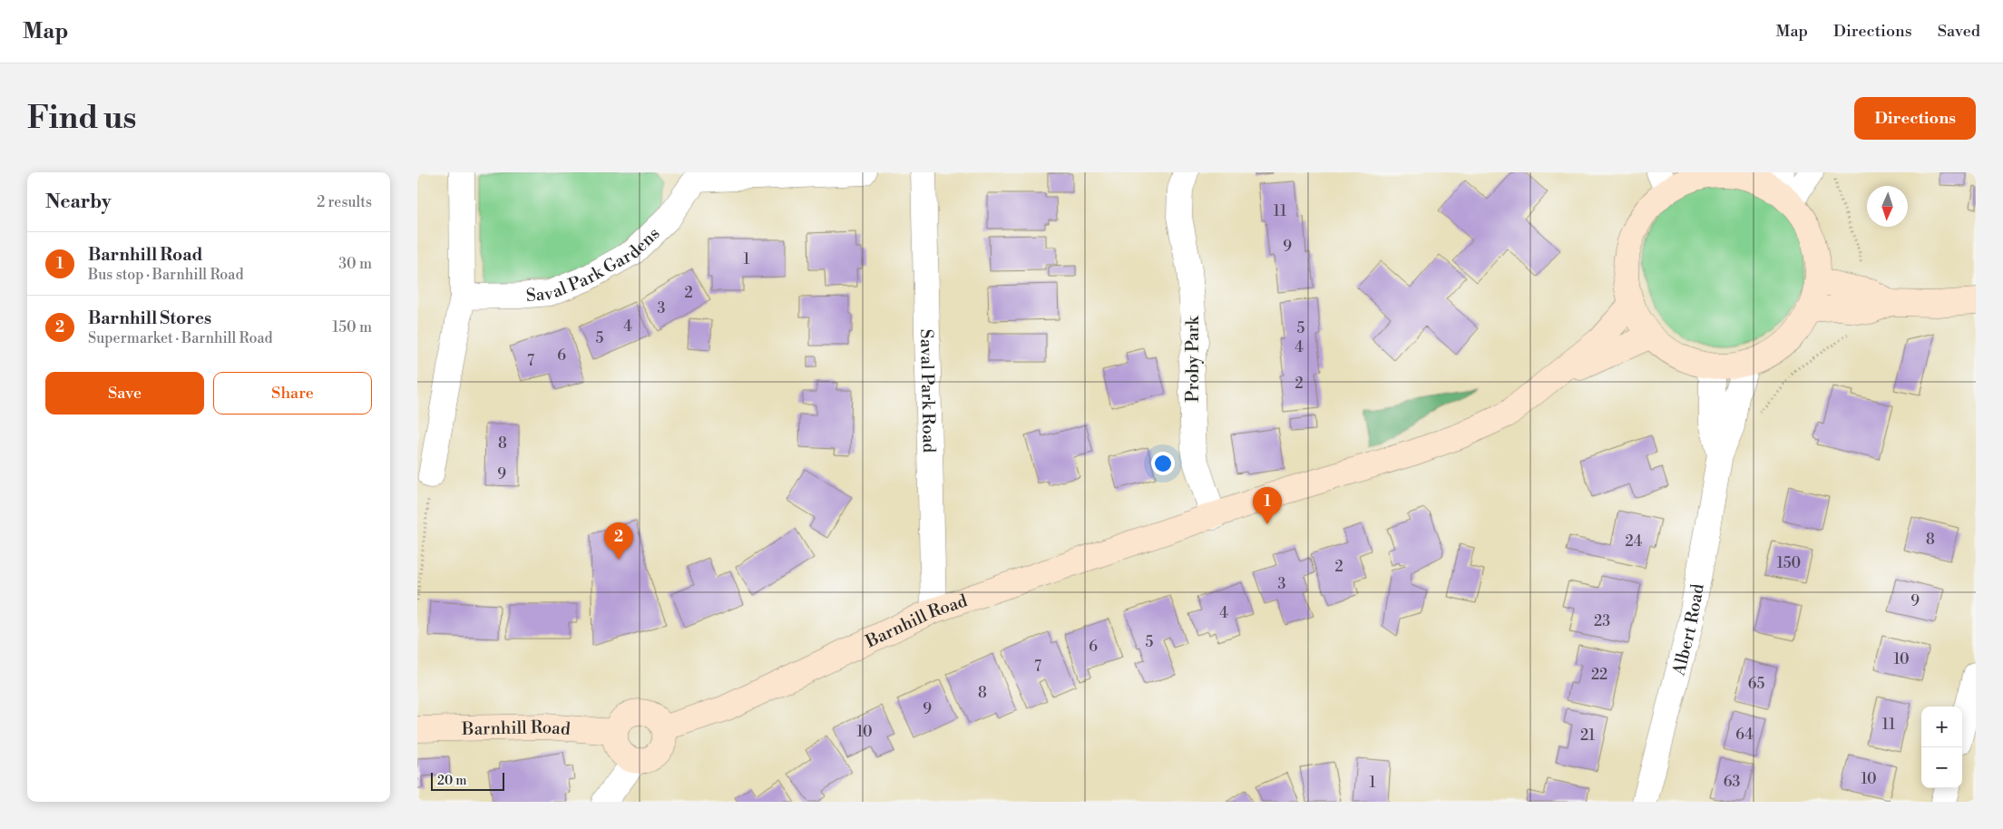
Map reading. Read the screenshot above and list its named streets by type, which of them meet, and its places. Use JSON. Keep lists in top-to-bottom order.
{
  "streets": {
    "main road": ["Barnhill Road"],
    "street": [
      "Saval Park Gardens",
      "Proby Park",
      "Saval Park Road",
      "Albert Road"
    ]
  },
  "crossings": [
    ["Proby Park", "Barnhill Road"],
    ["Saval Park Road", "Barnhill Road"]
  ],
  "house_numbers": [
    "11",
    "9",
    "1",
    "2",
    "3",
    "4",
    "5",
    "5",
    "4",
    "6",
    "7",
    "2",
    "8",
    "9",
    "8",
    "24",
    "150",
    "2",
    "3",
    "9",
    "4",
    "23",
    "5",
    "6",
    "10",
    "7",
    "22",
    "65",
    "8",
    "9",
    "11",
    "10",
    "64",
    "21",
    "10",
    "63",
    "1"
  ],
  "scale_bar": "20 m",
  "north": "bottom",
  "page": {
    "header": "Map",
    "nav": ["Map", "Directions", "Saved"],
    "buttons": [
      "Directions",
      ["Save", "Share"]
    ],
    "title": "Find us",
    "heading": ["Nearby", "2 results"],
    "list": [
      {
        "mark": "1",
        "name": "Barnhill Road",
        "note": "Bus stop · Barnhill Road",
        "value": "30 m"
      },
      {
        "mark": "2",
        "name": "Barnhill Stores",
        "note": "Supermarket · Barnhill Road",
        "value": "150 m"
      }
    ],
    "pins": ["1", "2"],
    "map_buttons": ["+", "−"],
    "scale": "20 m"
  }
}
